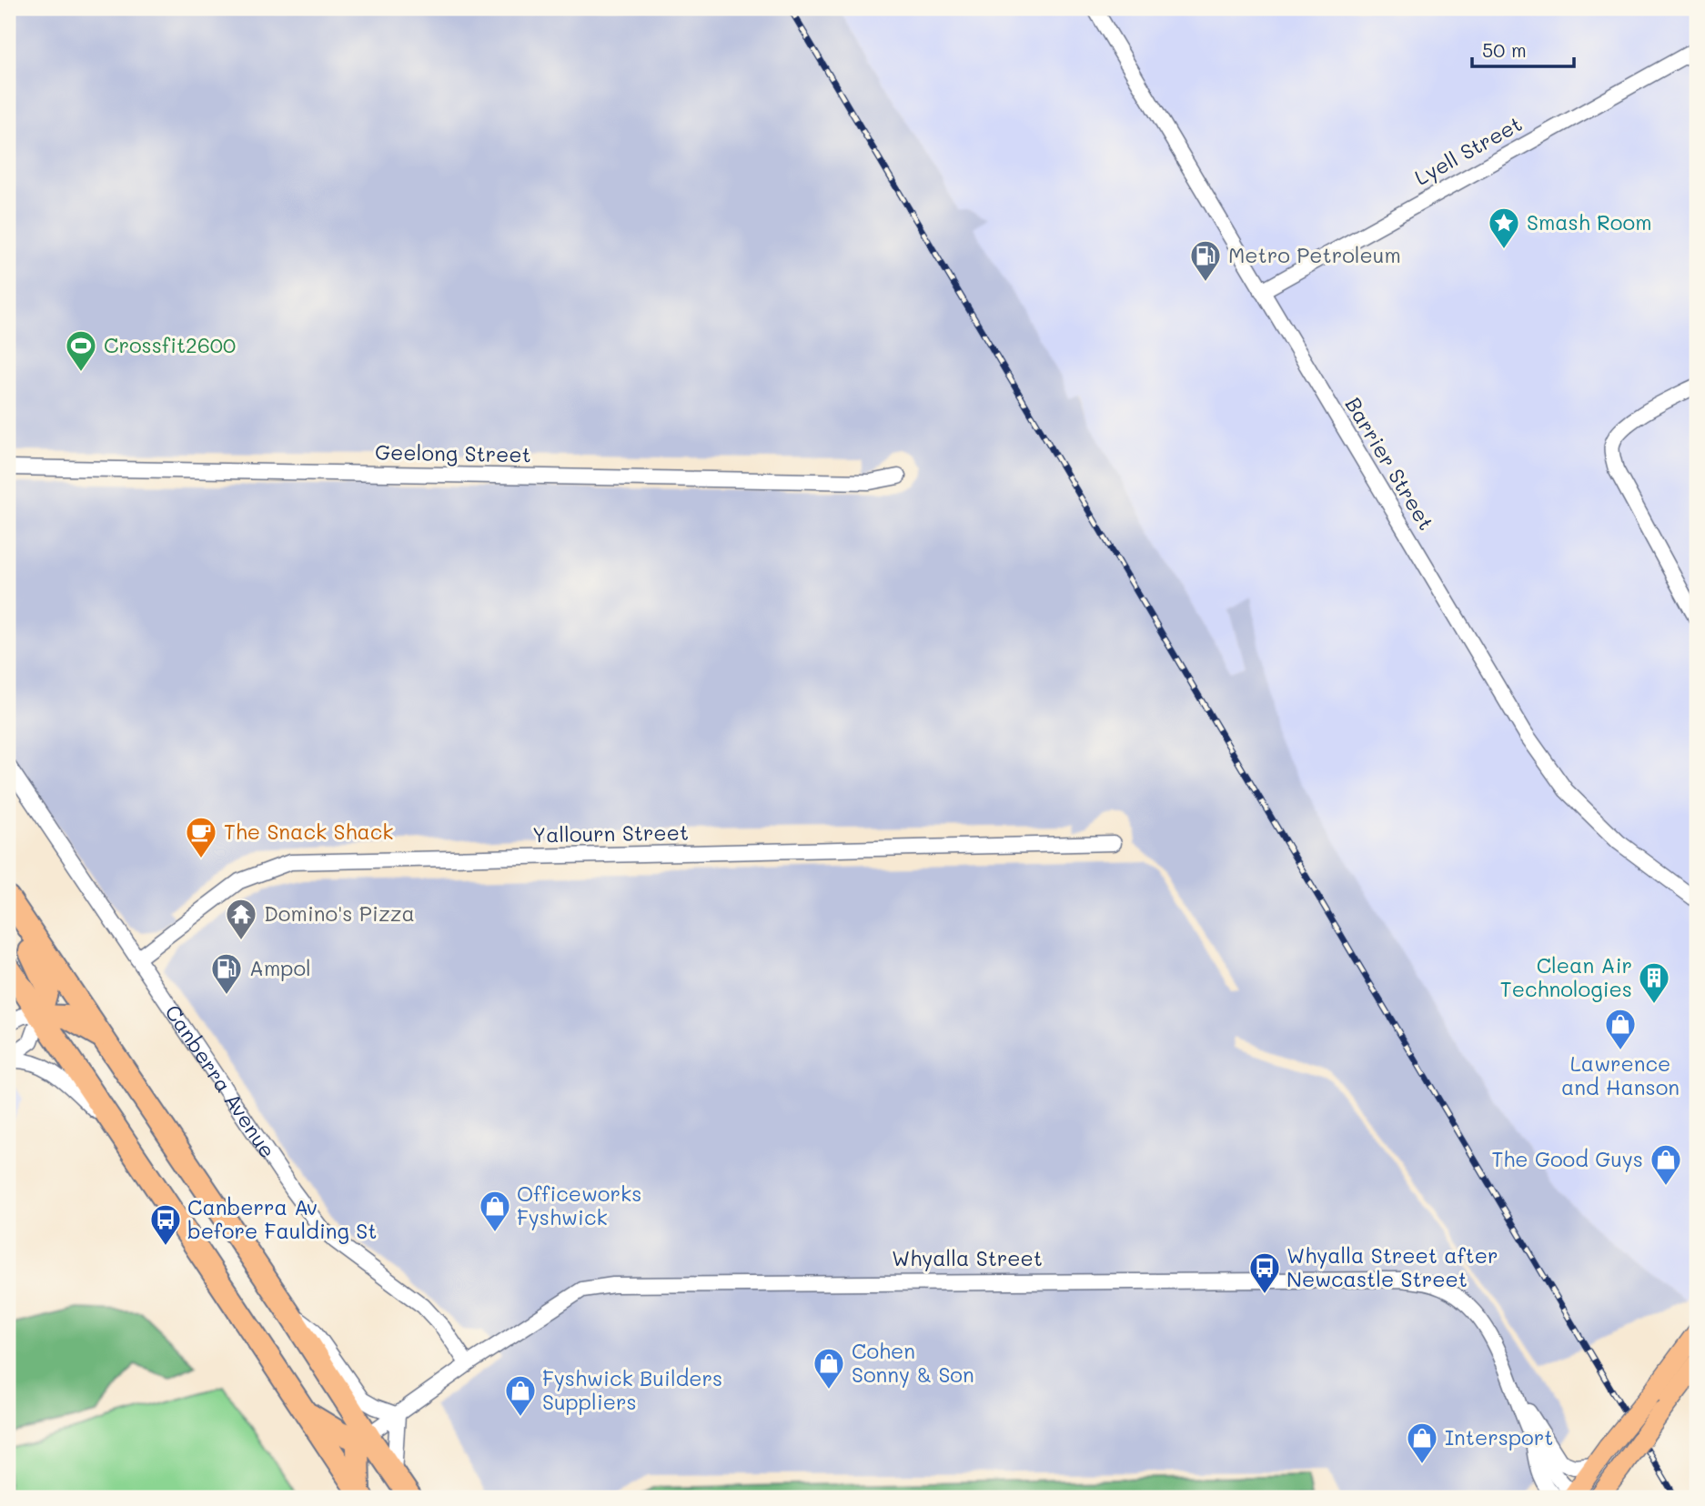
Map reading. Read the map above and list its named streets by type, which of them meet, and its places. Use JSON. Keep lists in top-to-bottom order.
{
  "streets": {
    "street": [
      "Lyell Street",
      "Geelong Street",
      "Barrier Street",
      "Yallourn Street",
      "Canberra Avenue",
      "Whyalla Street"
    ]
  },
  "crossings": [
    ["Lyell Street", "Barrier Street"],
    ["Yallourn Street", "Canberra Avenue"],
    ["Canberra Avenue", "Whyalla Street"]
  ],
  "places": {
    "place": ["Smash Room"],
    "fuel station": ["Metro Petroleum", "Ampol"],
    "sports": ["Crossfit2600"],
    "cafe": ["The Snack Shack"],
    "temple": ["Domino's Pizza"],
    "building": ["Clean Air Technologies"],
    "shop": [
      "Lawrence and Hanson",
      "The Good Guys",
      "Officeworks Fyshwick",
      "Cohen Sonny & Son",
      "Fyshwick Builders Suppliers",
      "Intersport"
    ],
    "bus stop": ["Canberra Av before Faulding St", "Whyalla Street after Newcastle Street"]
  },
  "scale_bar": "50 m"
}
